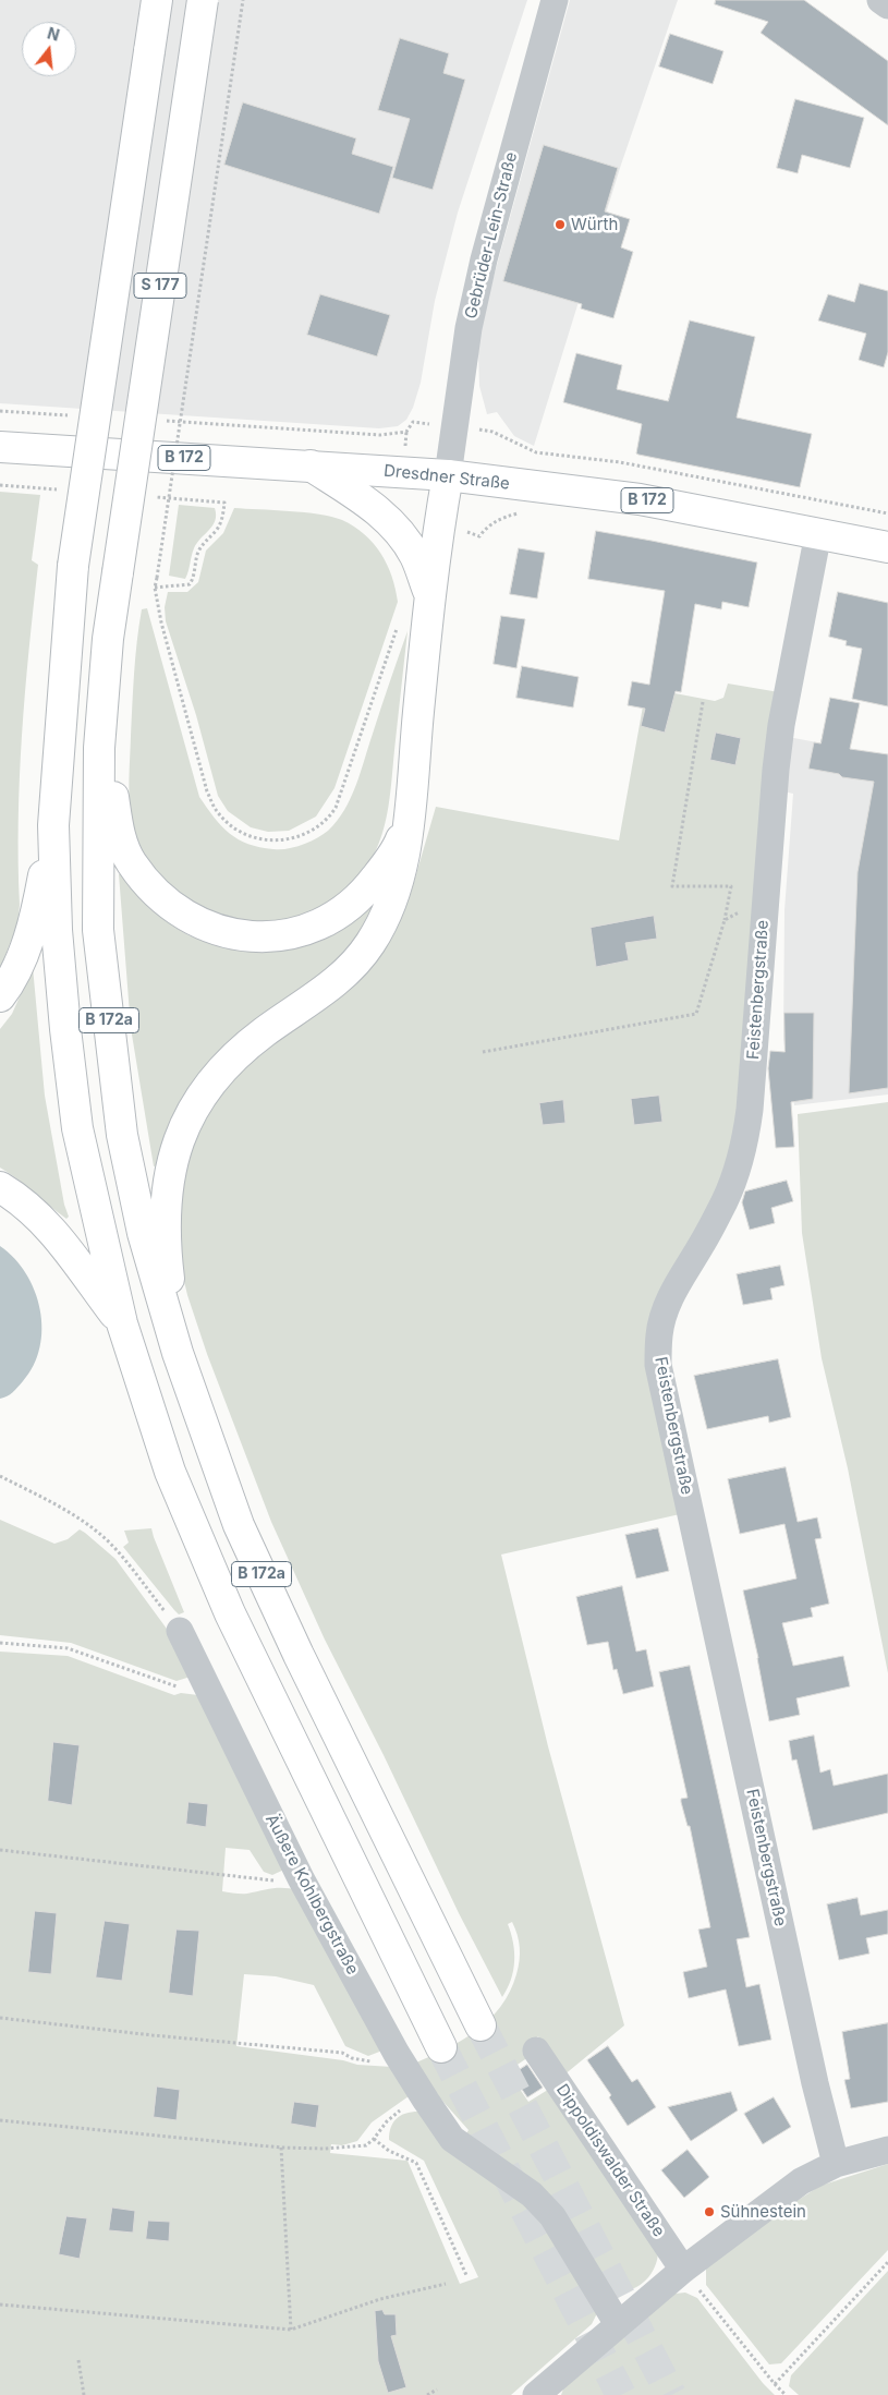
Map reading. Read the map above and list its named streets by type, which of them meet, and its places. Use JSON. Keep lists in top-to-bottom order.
{
  "streets": {
    "main road": [
      "S 177",
      "B 172",
      "Dresdner Straße",
      "B 172a"
    ],
    "street": [
      "Gebrüder-Lein-Straße",
      "Feistenbergstraße",
      "Äußere Kohlbergstraße",
      "Dippoldiswalder Straße"
    ]
  },
  "crossings": [
    ["Gebrüder-Lein-Straße", "Dresdner Straße"],
    ["S 177", "B 172a"],
    ["Dresdner Straße", "Feistenbergstraße"]
  ],
  "places": ["Würth", "Sühnestein"],
  "north": "top"
}
